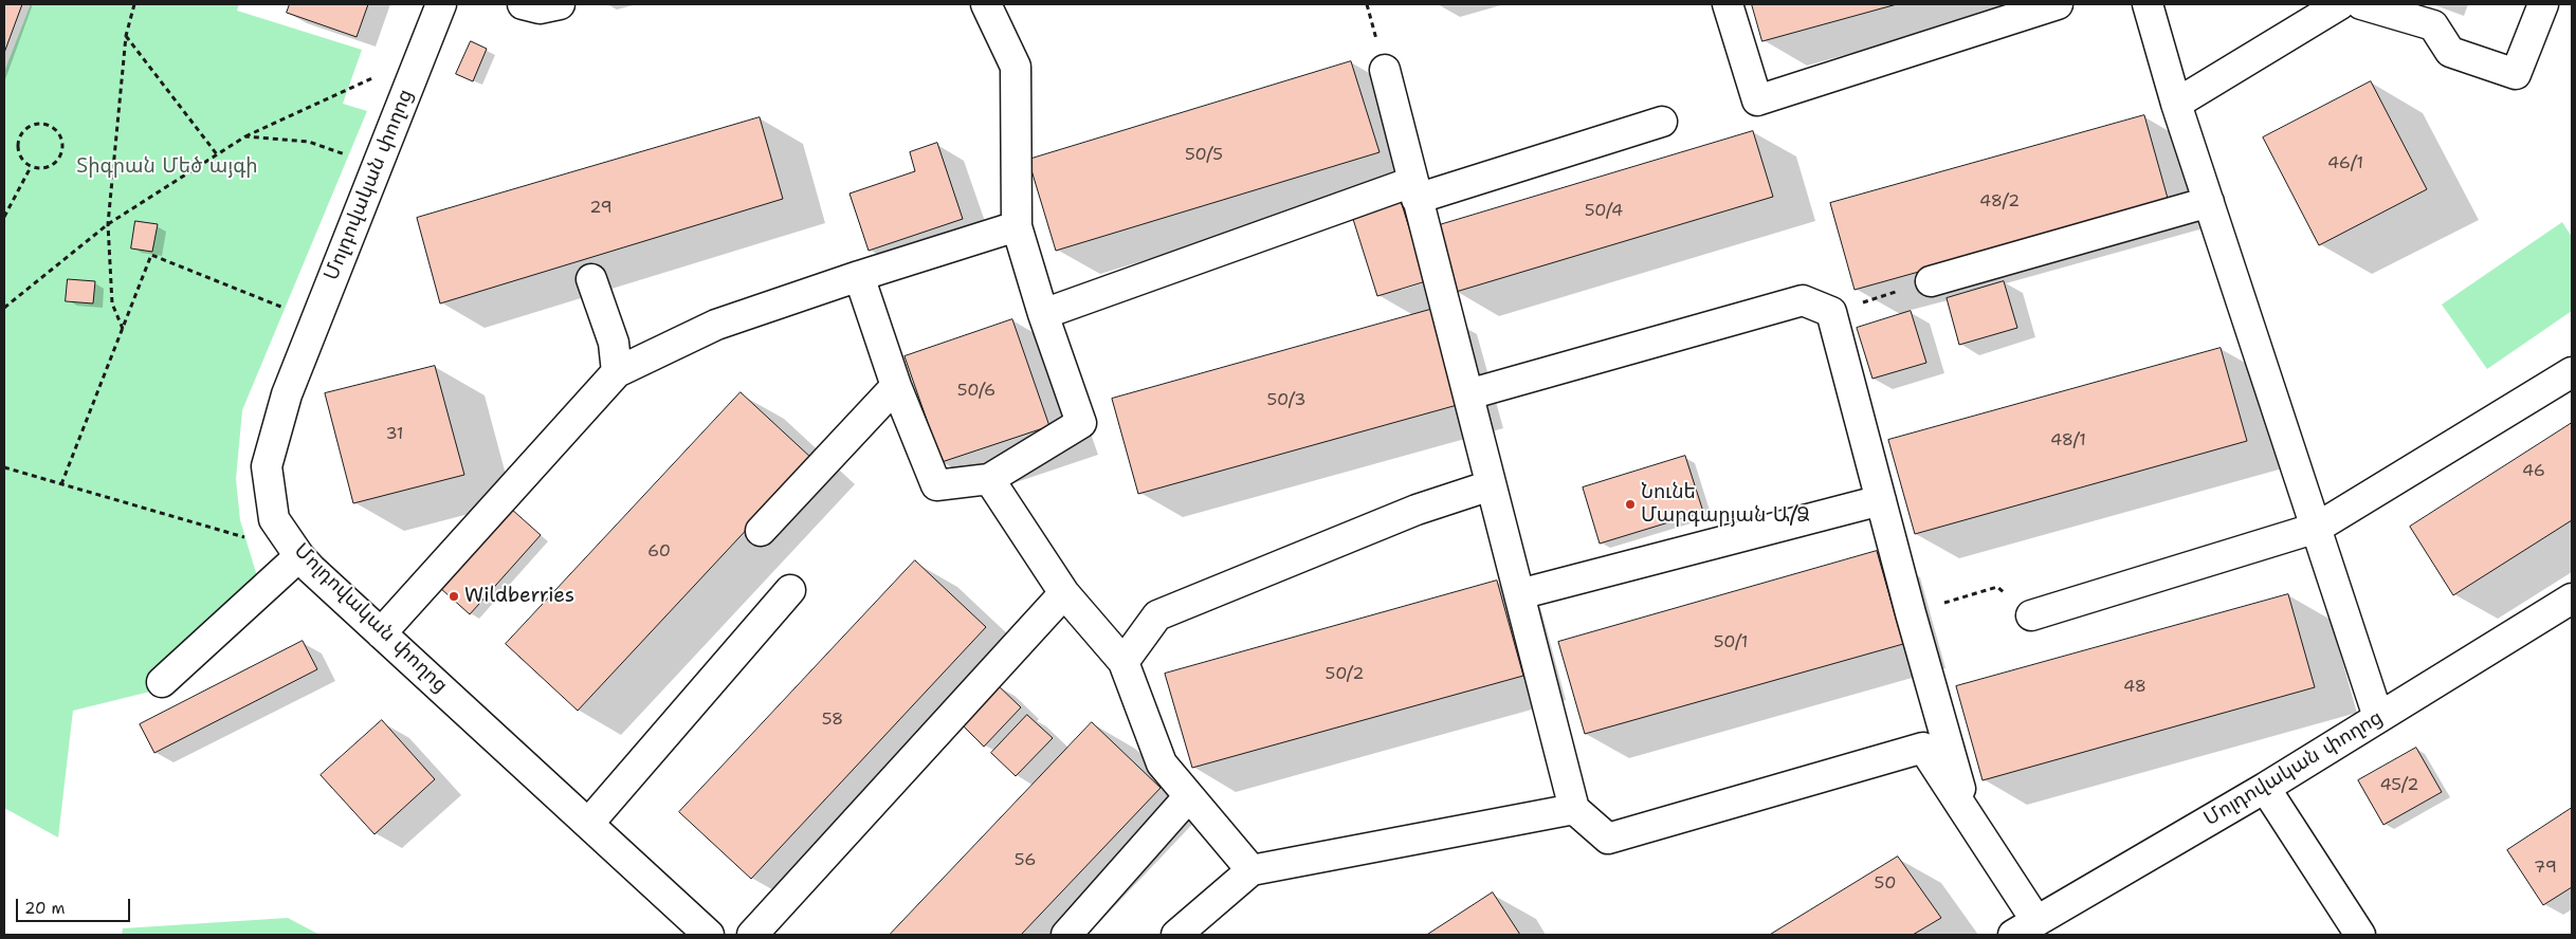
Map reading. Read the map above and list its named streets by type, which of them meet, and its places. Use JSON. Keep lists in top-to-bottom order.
{
  "streets": {
    "street": ["Մոլդովական փողոց"]
  },
  "parks": ["Տիգրան Մեծ այգի"],
  "places": ["Նունե Մարգարյան Ա/Ձ", "Wildberries"],
  "house_numbers": [
    "50/5",
    "46/1",
    "48/2",
    "29",
    "50/4",
    "50/6",
    "50/3",
    "31",
    "48/1",
    "46",
    "60",
    "50/1",
    "50/2",
    "48",
    "58",
    "45/2",
    "56",
    "79",
    "50"
  ],
  "scale_bar": "20 m"
}
